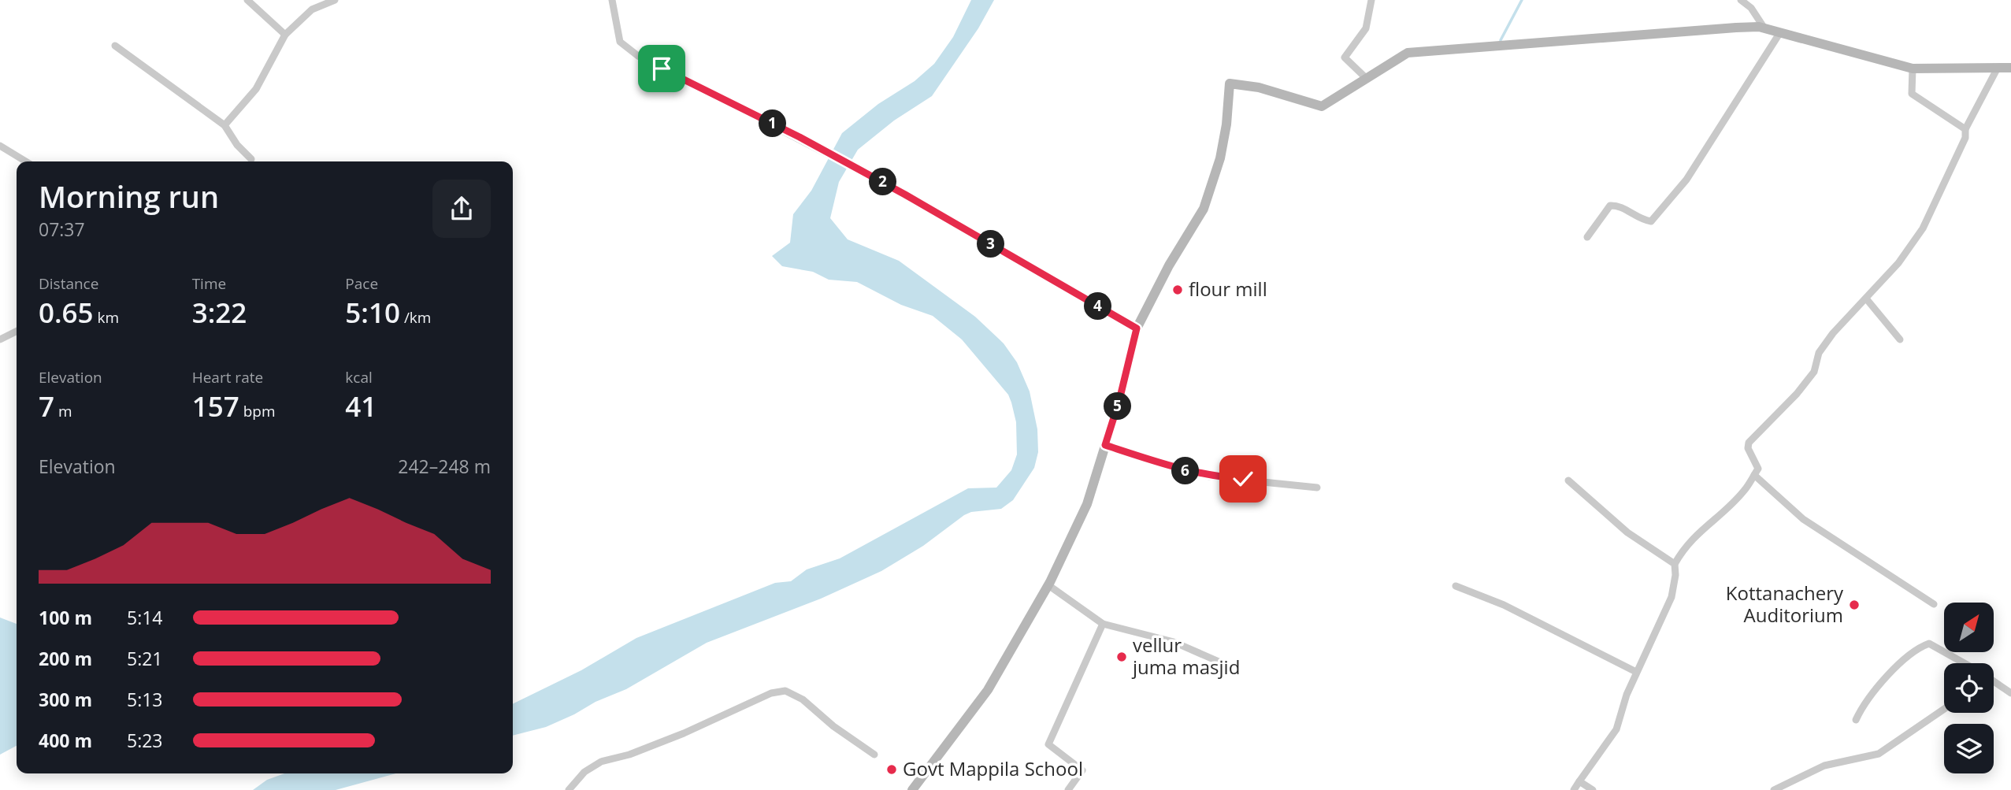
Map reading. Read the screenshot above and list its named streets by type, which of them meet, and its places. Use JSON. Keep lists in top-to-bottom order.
{
  "places": [
    "flour mill",
    "Kottanachery Auditorium",
    "vellur juma masjid",
    "Govt Mappila School"
  ],
  "north": "top right",
  "page": {
    "pins": [
      "1",
      "2",
      "3",
      "4",
      "5",
      "6"
    ],
    "heading": ["Morning run", "07:37"],
    "stats": [
      ["Distance", "0.65 km"],
      ["Time", "3:22"],
      ["Pace", "5:10 /km"],
      ["Elevation", "7 m"],
      ["Heart rate", "157 bpm"],
      ["kcal", "41"]
    ],
    "chart": ["Elevation", "242–248 m"],
    "list": [
      {
        "name": "100 m",
        "note": "5:14"
      },
      {
        "name": "200 m",
        "note": "5:21"
      },
      {
        "name": "300 m",
        "note": "5:13"
      },
      {
        "name": "400 m",
        "note": "5:23"
      }
    ]
  }
}
